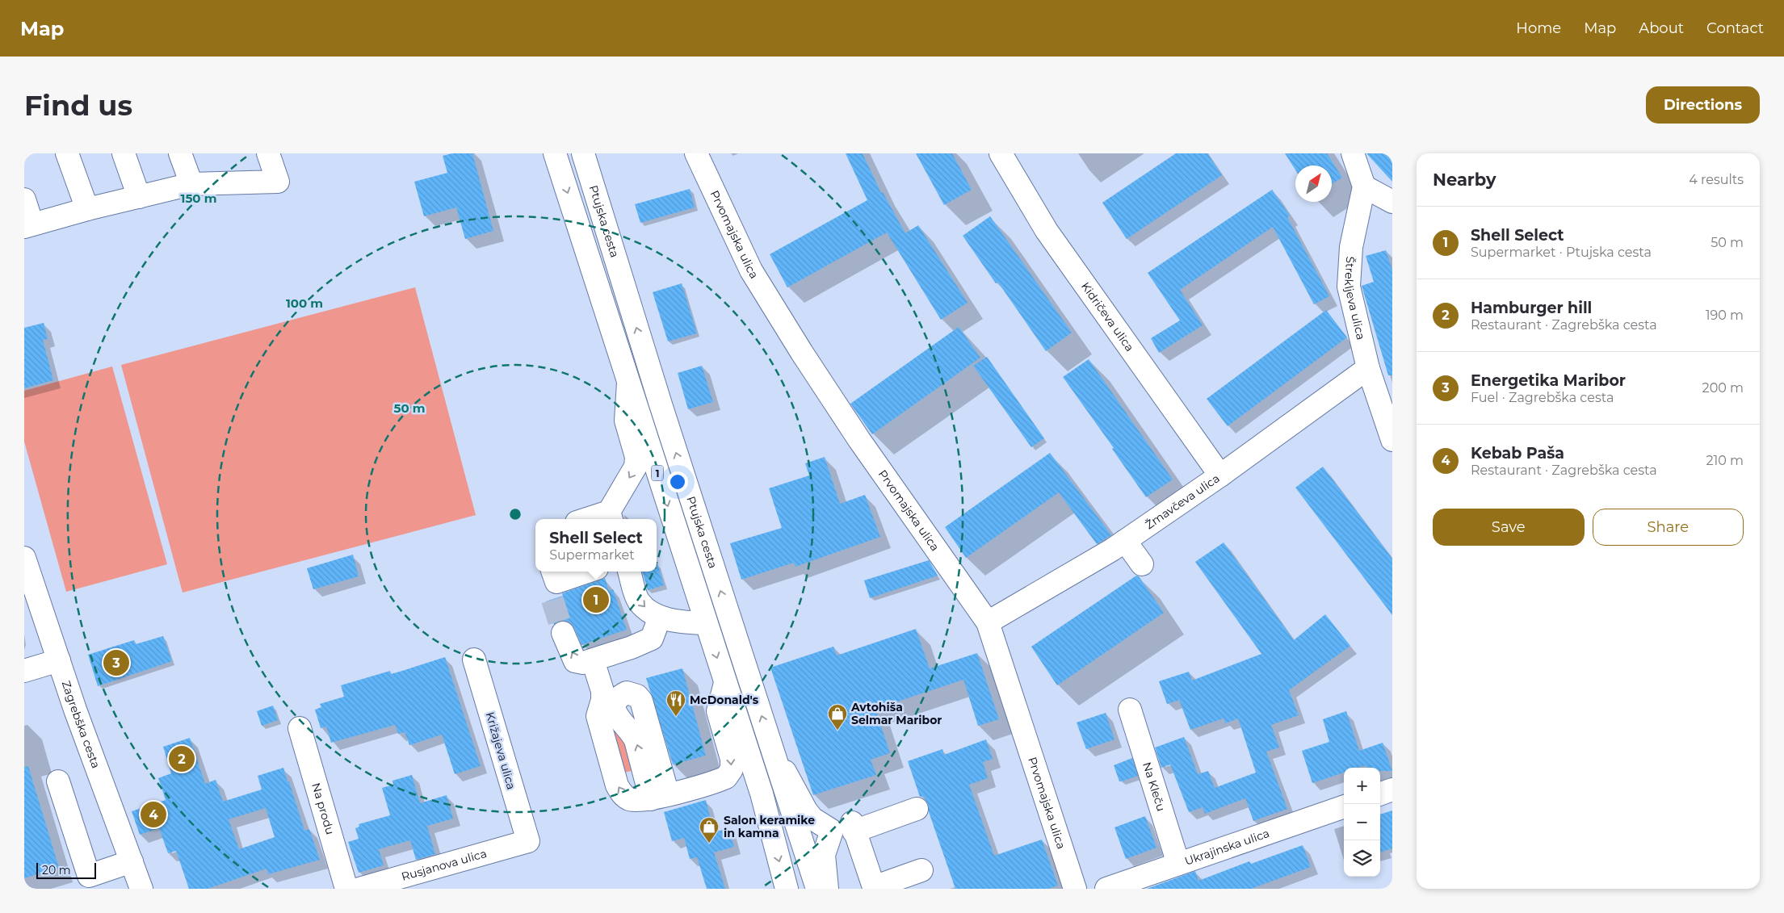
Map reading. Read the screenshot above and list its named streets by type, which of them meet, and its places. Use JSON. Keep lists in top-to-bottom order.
{
  "streets": {
    "street": [
      "Ptujska cesta",
      "Prvomajska ulica",
      "Štrekljeva ulica",
      "Kidričeva ulica",
      "1",
      "Žmavčeva ulica",
      "Zagrebška cesta",
      "Križajeva ulica",
      "Na Kleču",
      "Na produ",
      "Ukrajinska ulica",
      "Rusjanova ulica"
    ]
  },
  "crossings": [
    ["Prvomajska ulica", "Žmavčeva ulica"],
    ["Štrekljeva ulica", "Žmavčeva ulica"],
    ["Kidričeva ulica", "Žmavčeva ulica"],
    ["Križajeva ulica", "Rusjanova ulica"],
    ["Na Kleču", "Ukrajinska ulica"]
  ],
  "places": {
    "restaurant": ["McDonald's"],
    "shop": ["Avtohiša Selmar Maribor", "Salon keramike in kamna"]
  },
  "scale_bar": "20 m",
  "north": "top right",
  "page": {
    "header": "Map",
    "nav": [
      "Home",
      "Map",
      "About",
      "Contact"
    ],
    "buttons": [
      "Directions",
      ["Save", "Share"]
    ],
    "title": "Find us",
    "heading": ["Nearby", "4 results"],
    "list": [
      {
        "mark": "1",
        "name": "Shell Select",
        "note": "Supermarket · Ptujska cesta",
        "value": "50 m"
      },
      {
        "mark": "2",
        "name": "Hamburger hill",
        "note": "Restaurant · Zagrebška cesta",
        "value": "190 m"
      },
      {
        "mark": "3",
        "name": "Energetika Maribor",
        "note": "Fuel · Zagrebška cesta",
        "value": "200 m"
      },
      {
        "mark": "4",
        "name": "Kebab Paša",
        "note": "Restaurant · Zagrebška cesta",
        "value": "210 m"
      }
    ],
    "popup": ["Shell Select", "Supermarket"],
    "pins": [
      "1",
      "3",
      "2",
      "4"
    ],
    "map_buttons": ["+", "−"],
    "scale": "20 m"
  },
  "rings": ["150 m", "100 m", "50 m"]
}
